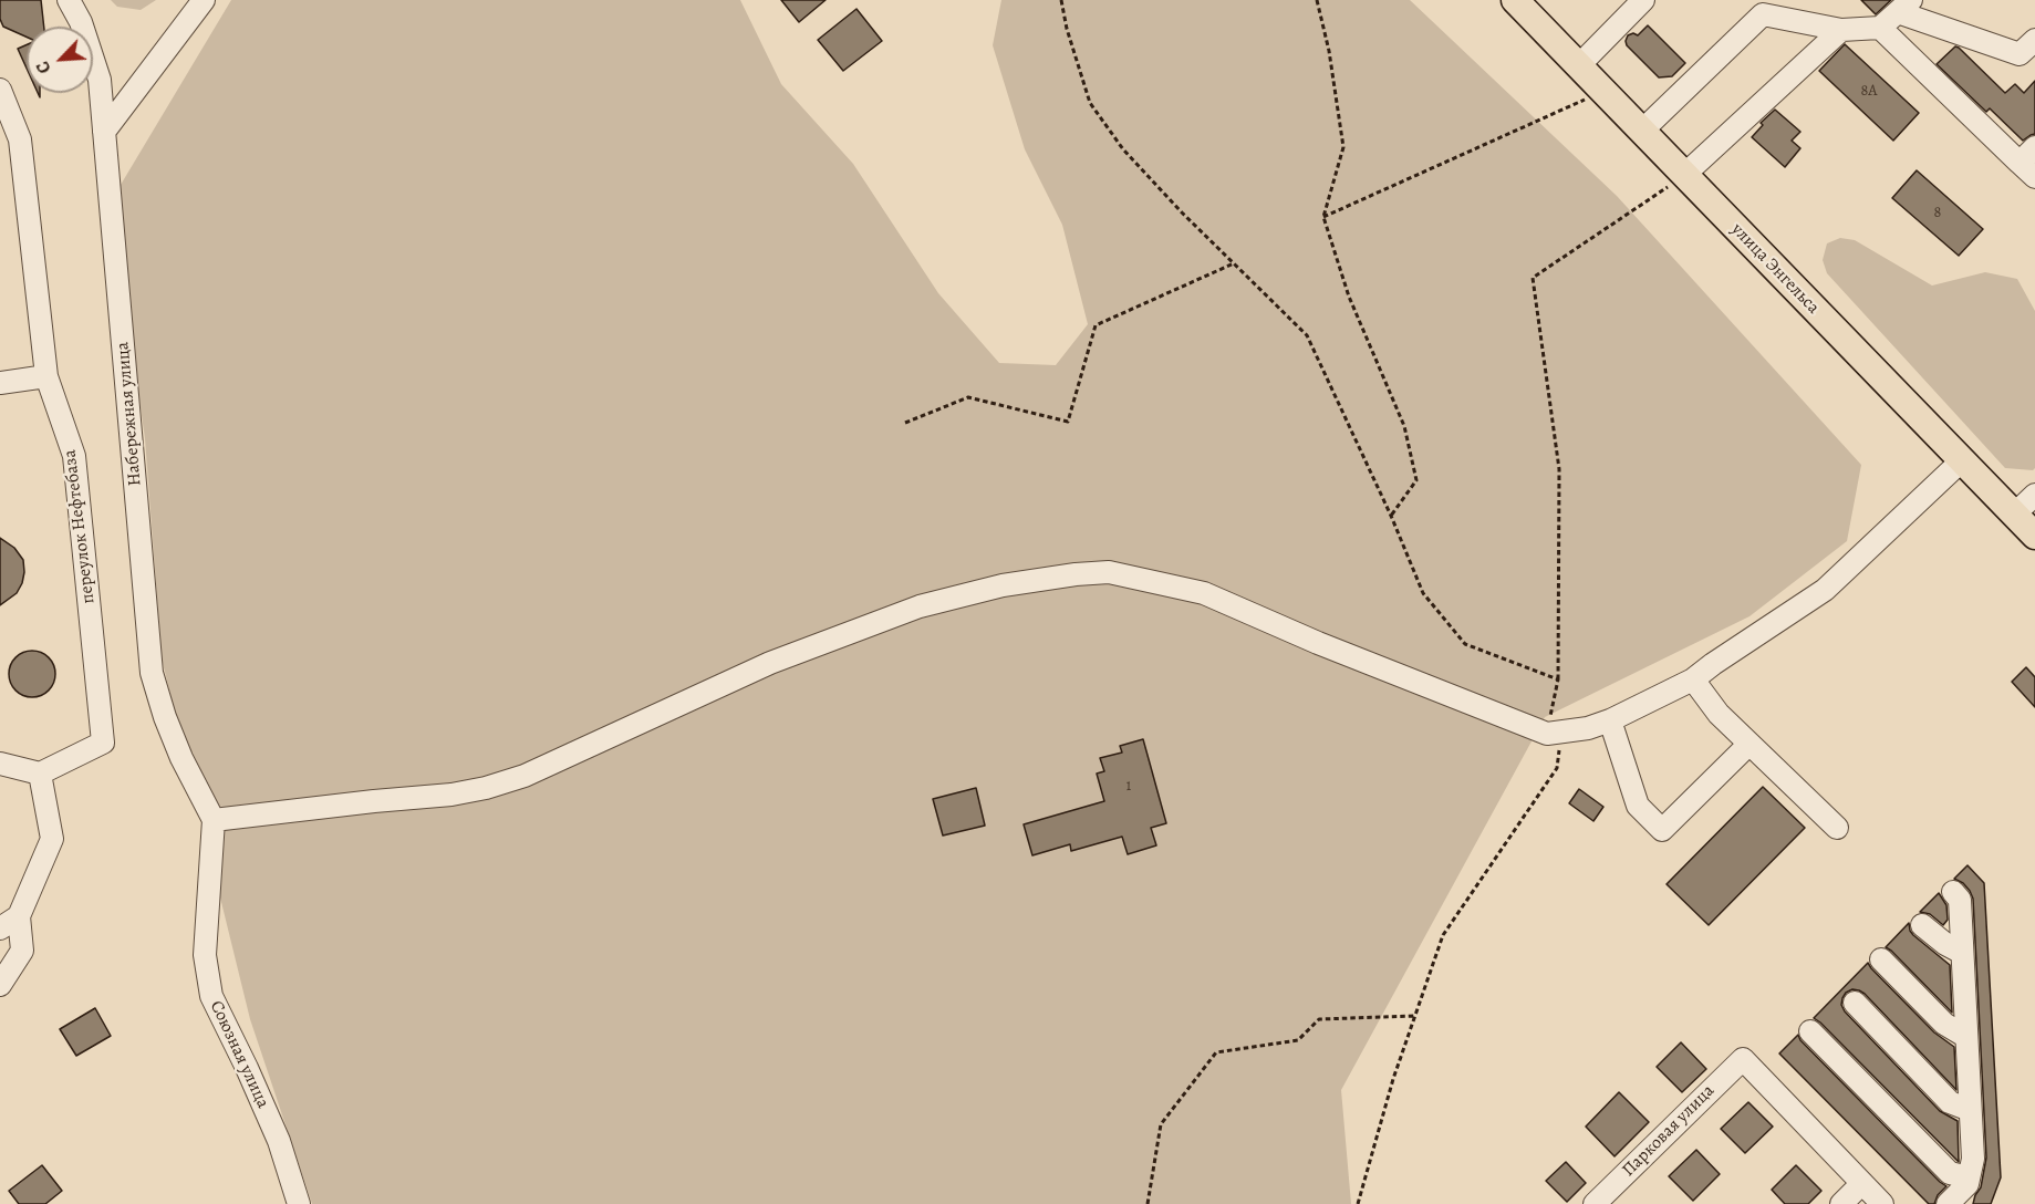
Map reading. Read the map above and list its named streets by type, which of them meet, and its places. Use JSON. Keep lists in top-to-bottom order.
{
  "streets": {
    "main road": ["улица Энгельса"],
    "street": [
      "Набережная улица",
      "переулок Нефтебаза",
      "Союзная улица",
      "Парковая улица"
    ]
  },
  "crossings": [
    ["Набережная улица", "Союзная улица"]
  ],
  "house_numbers": ["8А", "8", "1"],
  "north": "bottom left"
}
